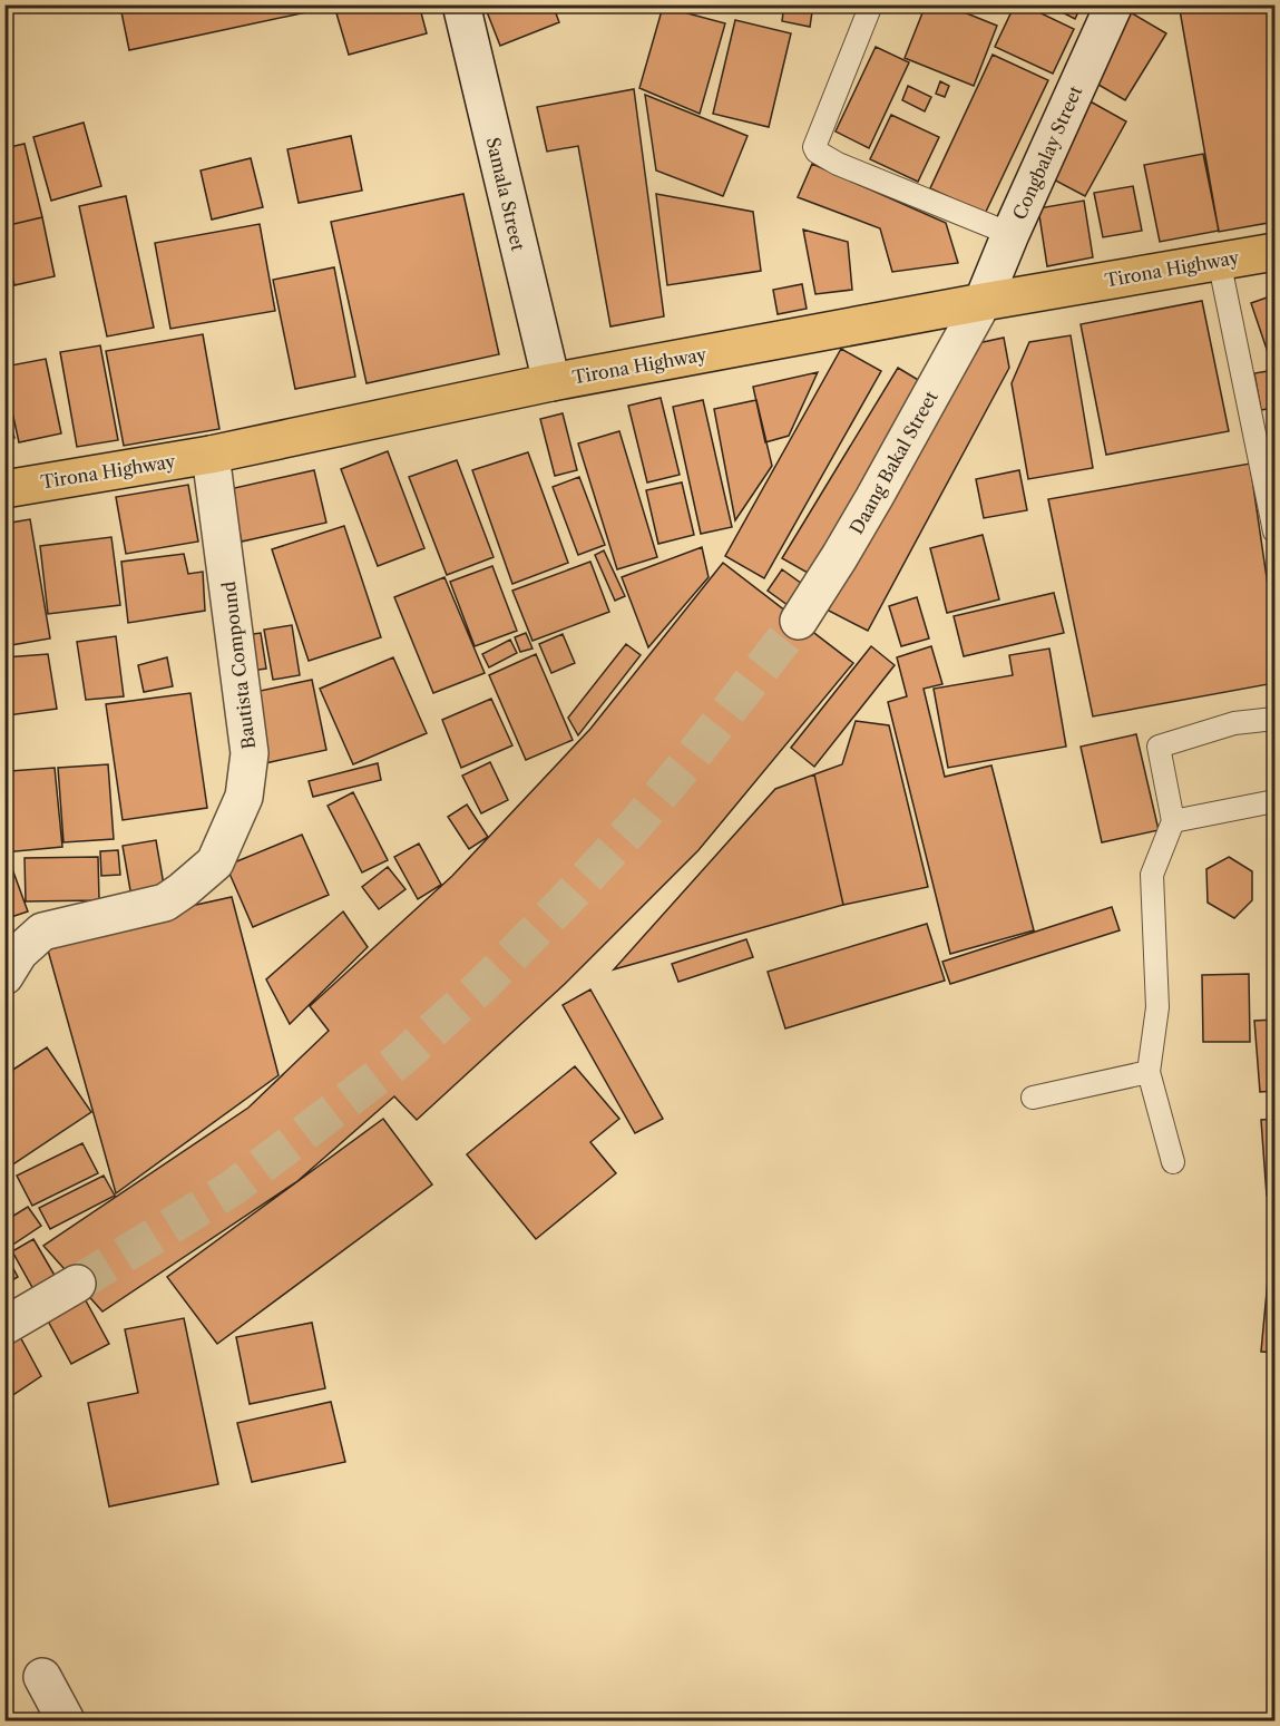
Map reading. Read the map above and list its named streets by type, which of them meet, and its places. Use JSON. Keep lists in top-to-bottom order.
{
  "streets": {
    "main road": ["Tirona Highway"],
    "street": [
      "Congbalay Street",
      "Samala Street",
      "Daang Bakal Street",
      "Bautista Compound"
    ]
  },
  "crossings": [
    ["Congbalay Street", "Tirona Highway"],
    ["Congbalay Street", "Daang Bakal Street"],
    ["Samala Street", "Tirona Highway"],
    ["Tirona Highway", "Daang Bakal Street"],
    ["Tirona Highway", "Bautista Compound"]
  ]
}
